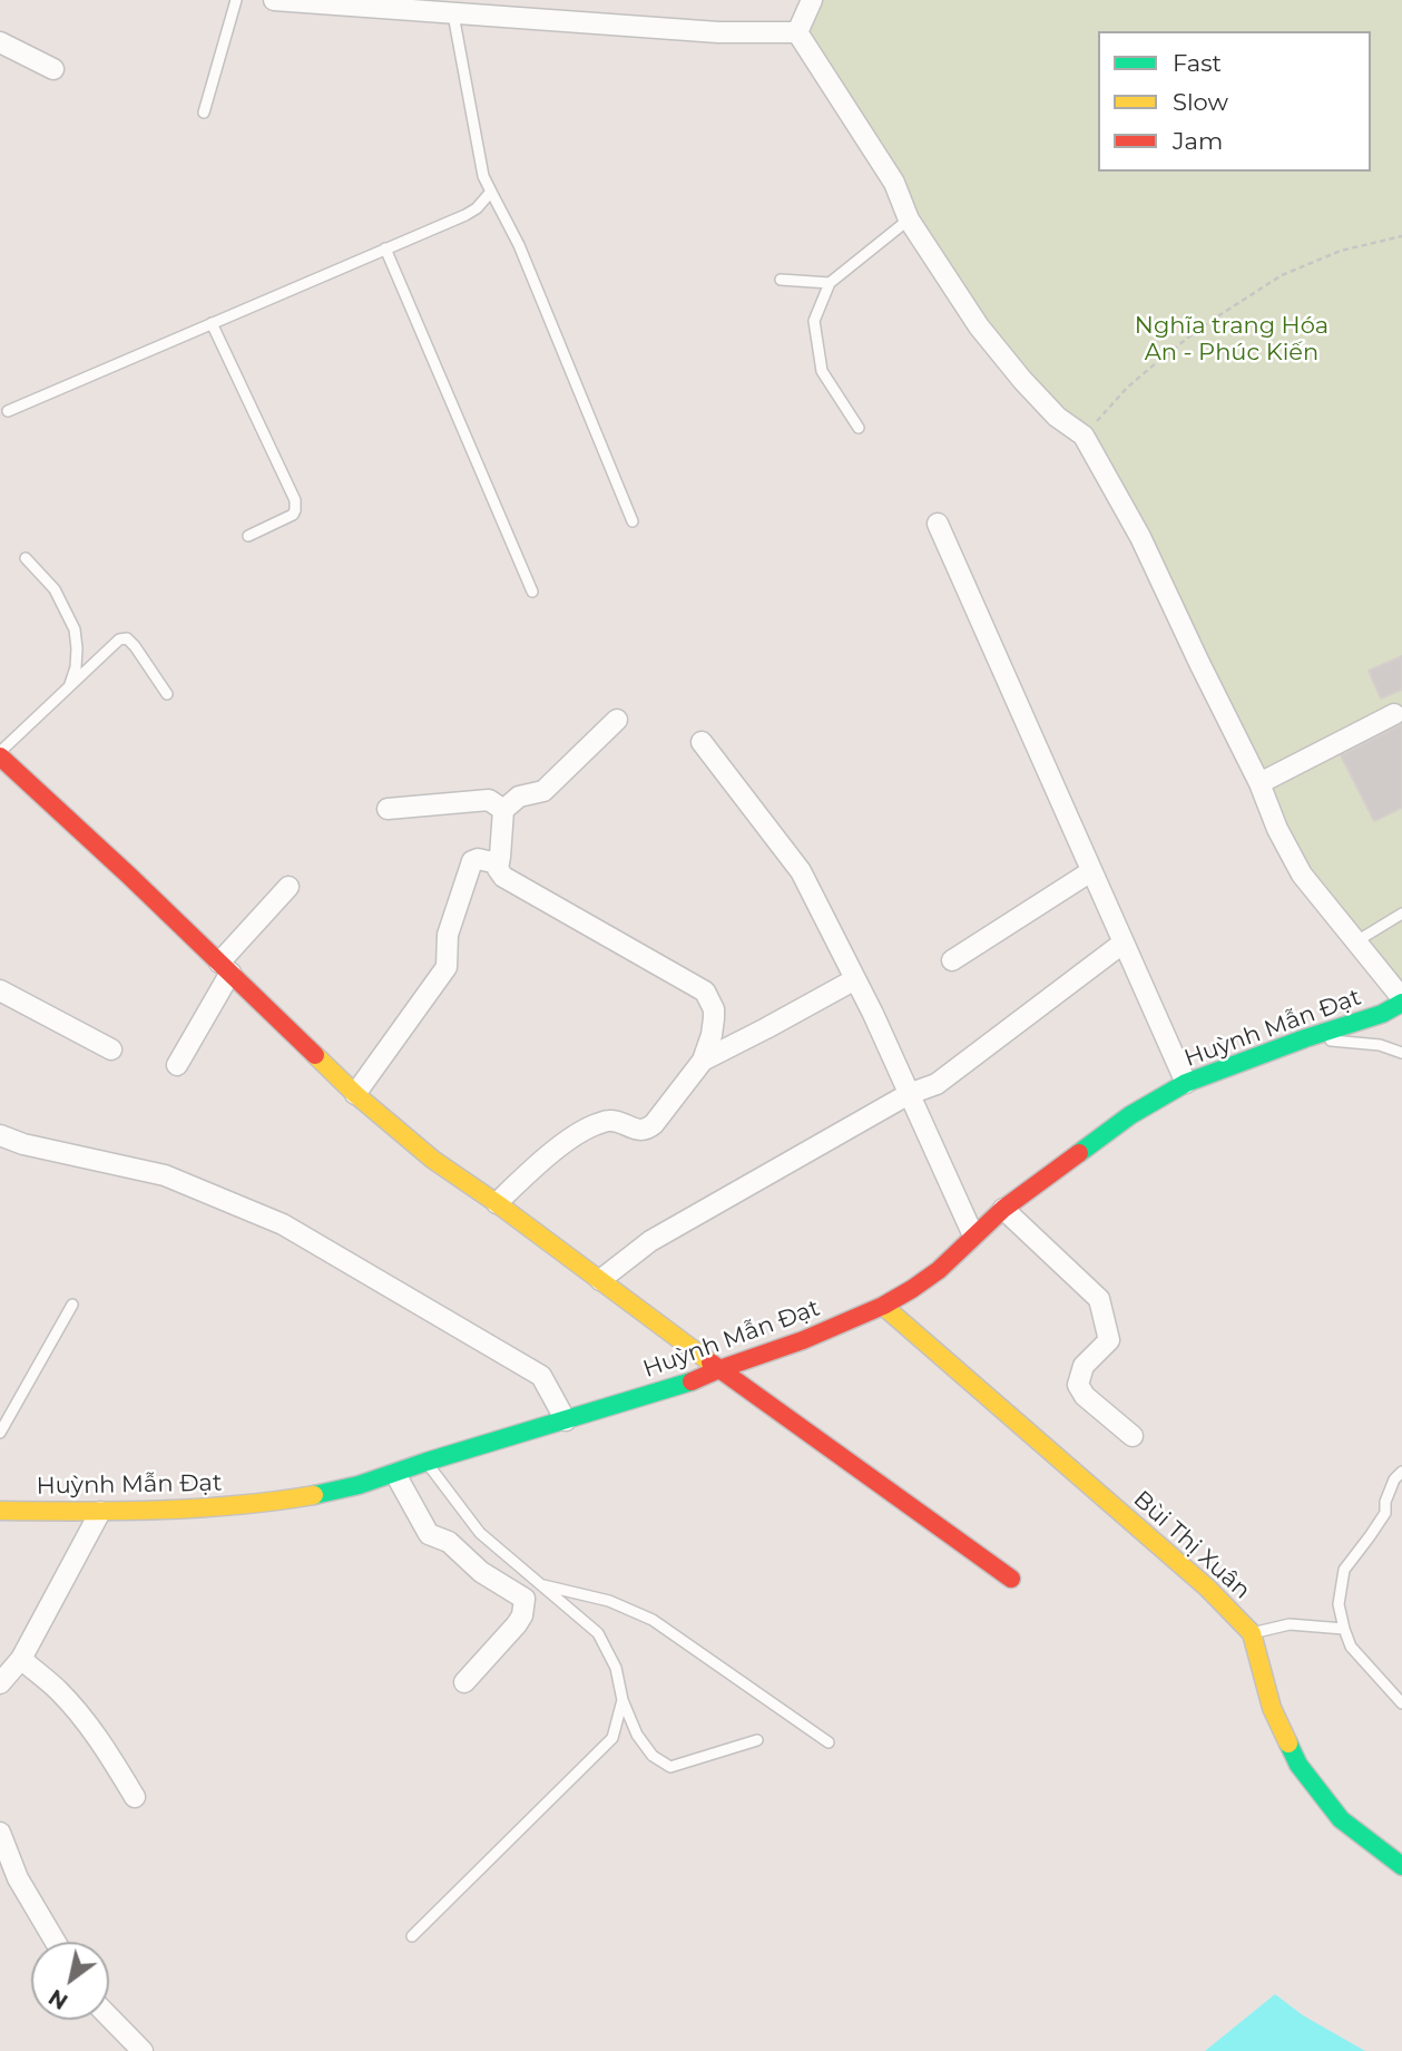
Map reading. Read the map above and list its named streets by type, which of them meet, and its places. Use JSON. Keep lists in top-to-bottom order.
{
  "streets": {
    "main road": ["Huỳnh Mẫn Đạt", "Bùi Thị Xuân"]
  },
  "crossings": [
    ["Huỳnh Mẫn Đạt", "Bùi Thị Xuân"]
  ],
  "parks": ["Nghĩa trang Hóa An - Phúc Kiến"],
  "legend": ["Fast", "Slow", "Jam"],
  "north": "bottom left"
}
